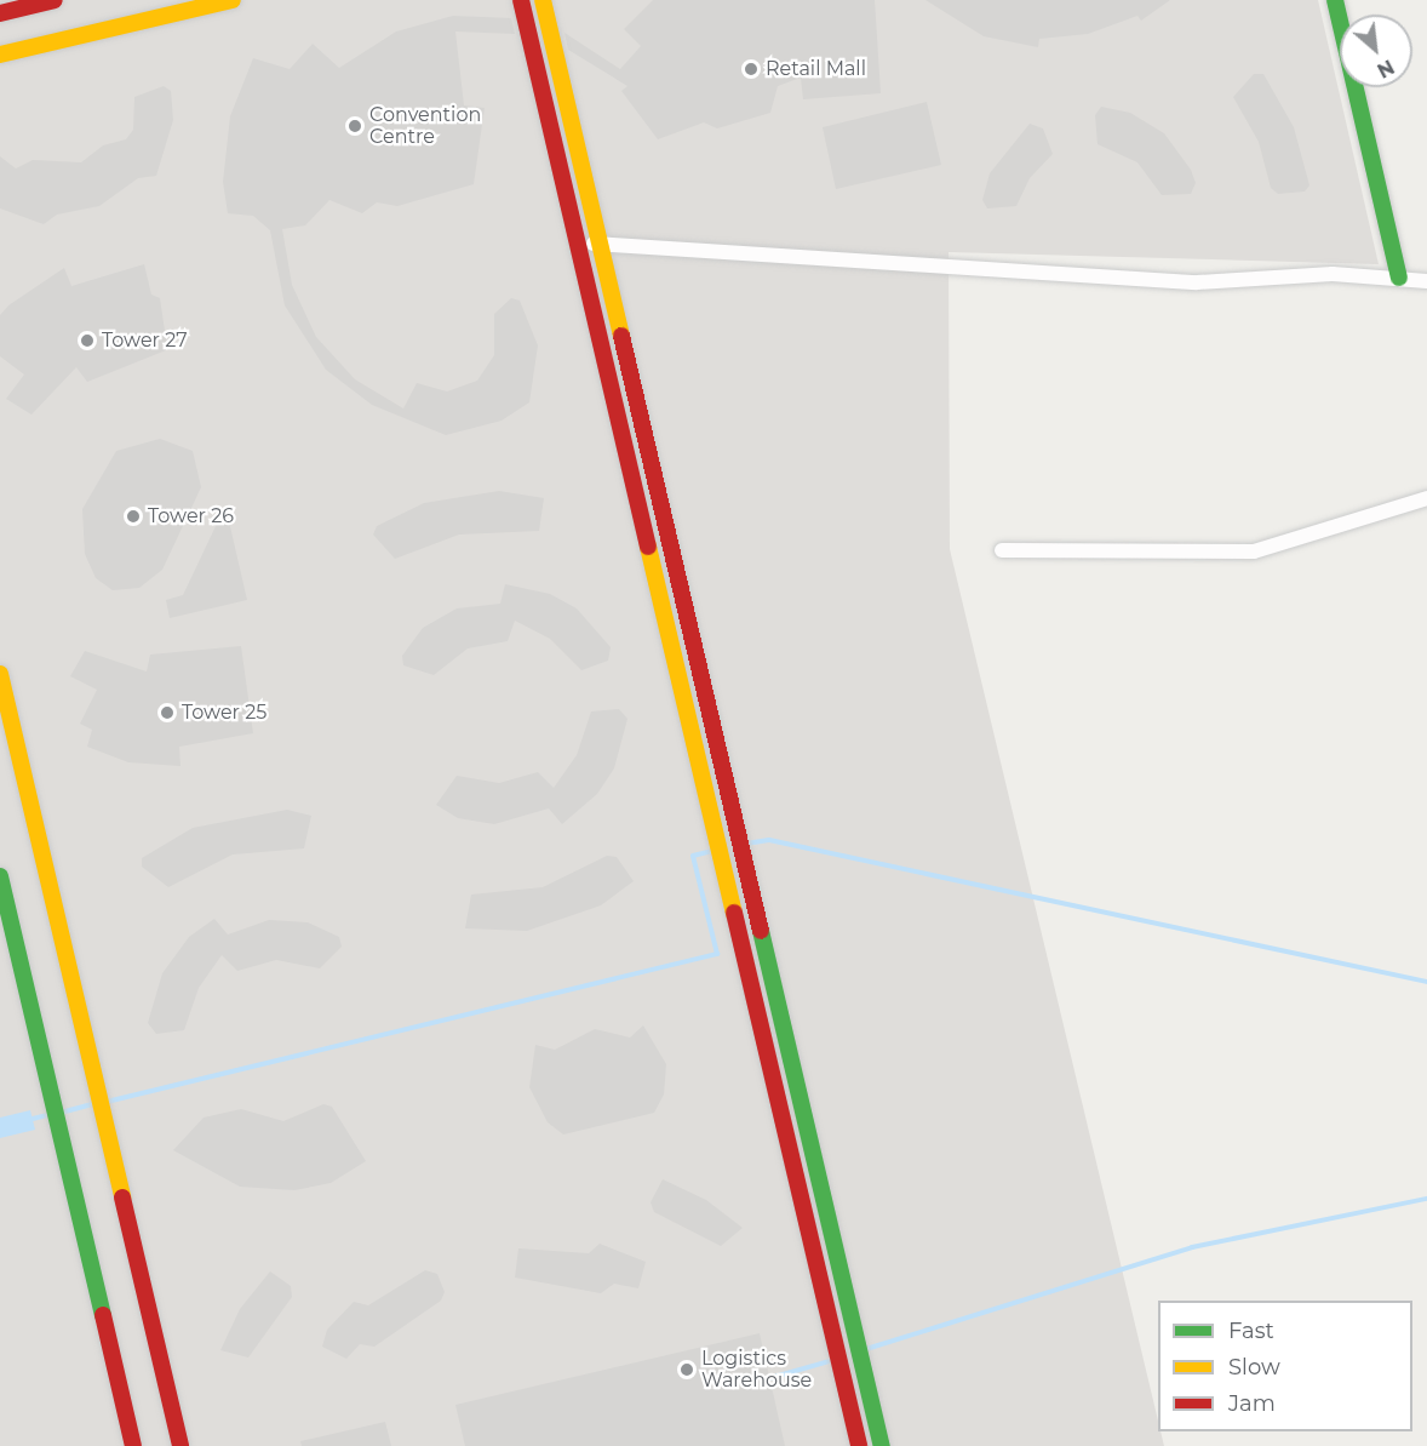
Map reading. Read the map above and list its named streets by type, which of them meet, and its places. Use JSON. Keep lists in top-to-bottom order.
{
  "places": [
    "Retail Mall",
    "Convention Centre",
    "Tower 27",
    "Tower 26",
    "Tower 25",
    "Logistics Warehouse"
  ],
  "legend": ["Fast", "Slow", "Jam"],
  "north": "bottom right"
}
